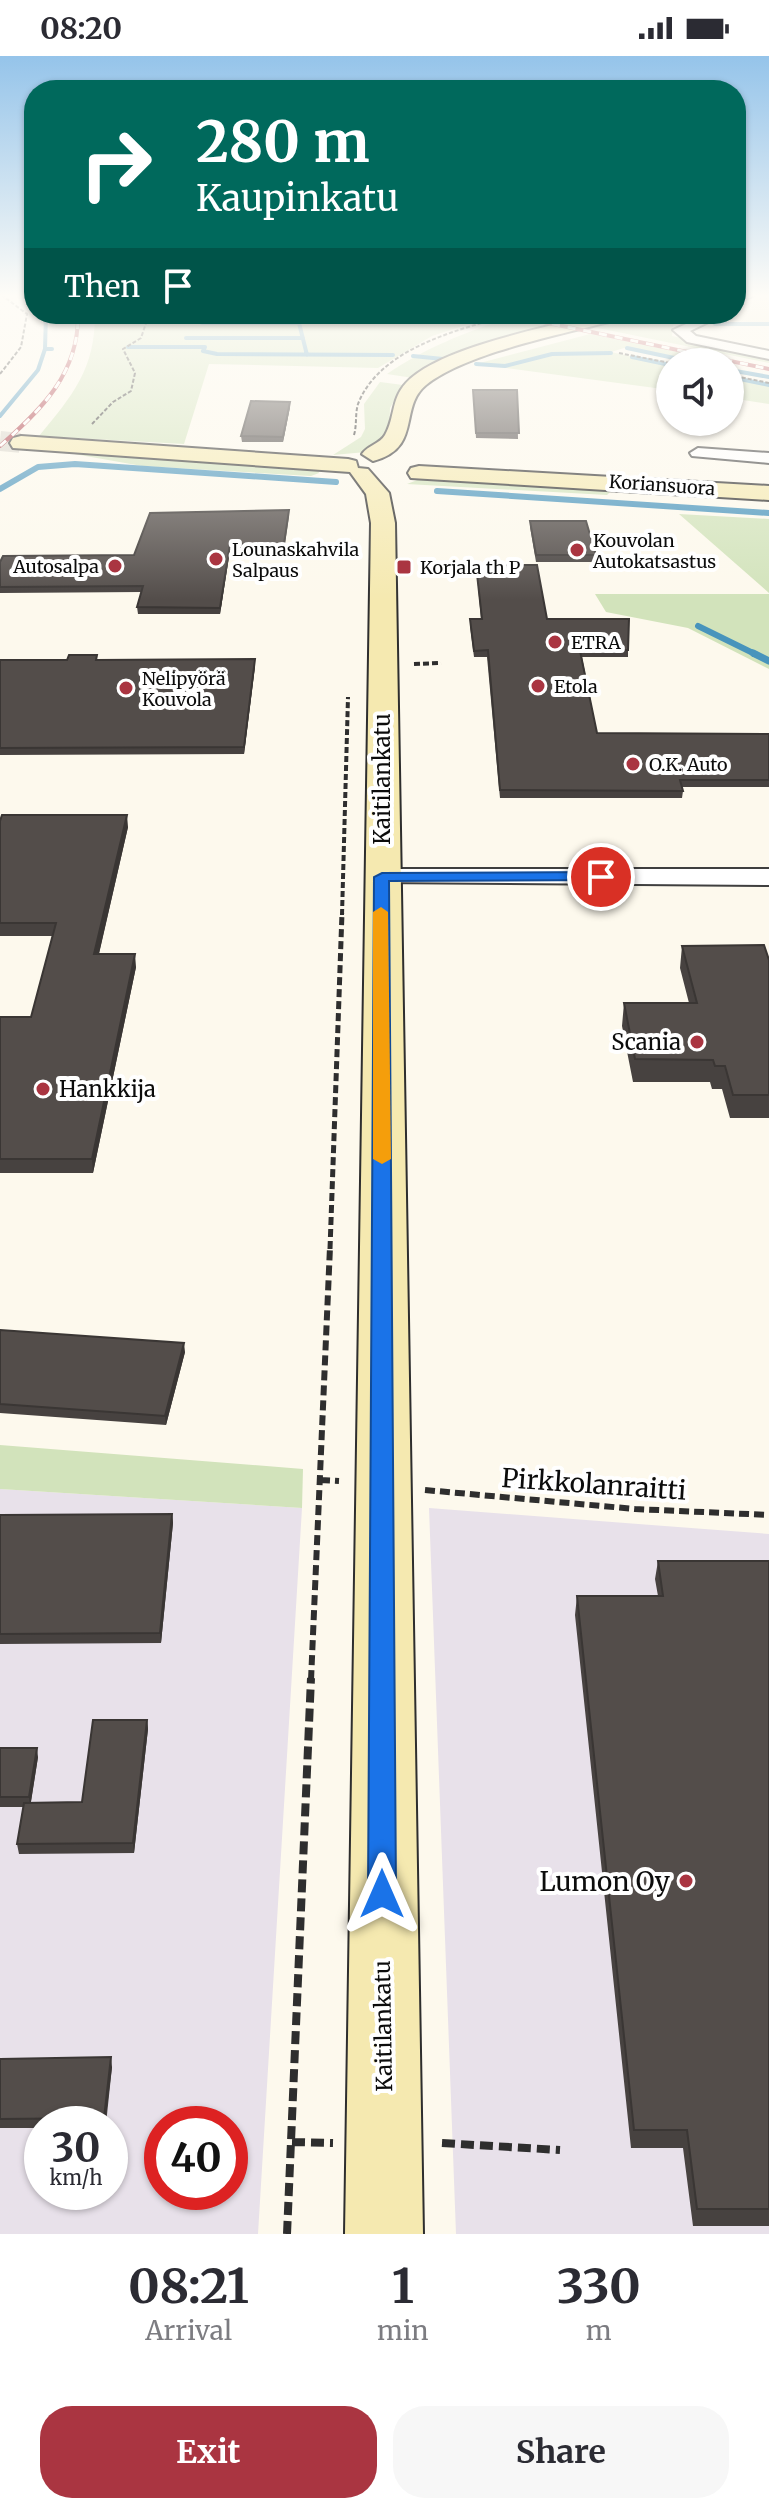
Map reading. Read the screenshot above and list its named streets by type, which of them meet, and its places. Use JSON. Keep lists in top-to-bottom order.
{
  "streets": {
    "street": ["Koriansuora", "Kaitilankatu"],
    "path": ["Pirkkolanraitti"]
  },
  "crossings": [
    ["Koriansuora", "Kaitilankatu"]
  ],
  "places": {
    "other": [
      "Kouvolan Autokatsastus",
      "Lounaskahvila Salpaus",
      "Autosalpa",
      "ETRA",
      "Etola",
      "Nelipyörä Kouvola",
      "O.K. Auto",
      "Scania",
      "Hankkija",
      "Lumon Oy"
    ],
    "transit": ["Korjala th P"]
  },
  "page": {
    "status": "08:20",
    "turn": ["280 m", "Kaupinkatu"],
    "then": "Then",
    "speed": "30 km/h",
    "limit": "40",
    "eta": [
      "08:21",
      "Arrival",
      "1",
      "min",
      "330",
      "m"
    ],
    "buttons": ["Exit", "Share"]
  }
}
